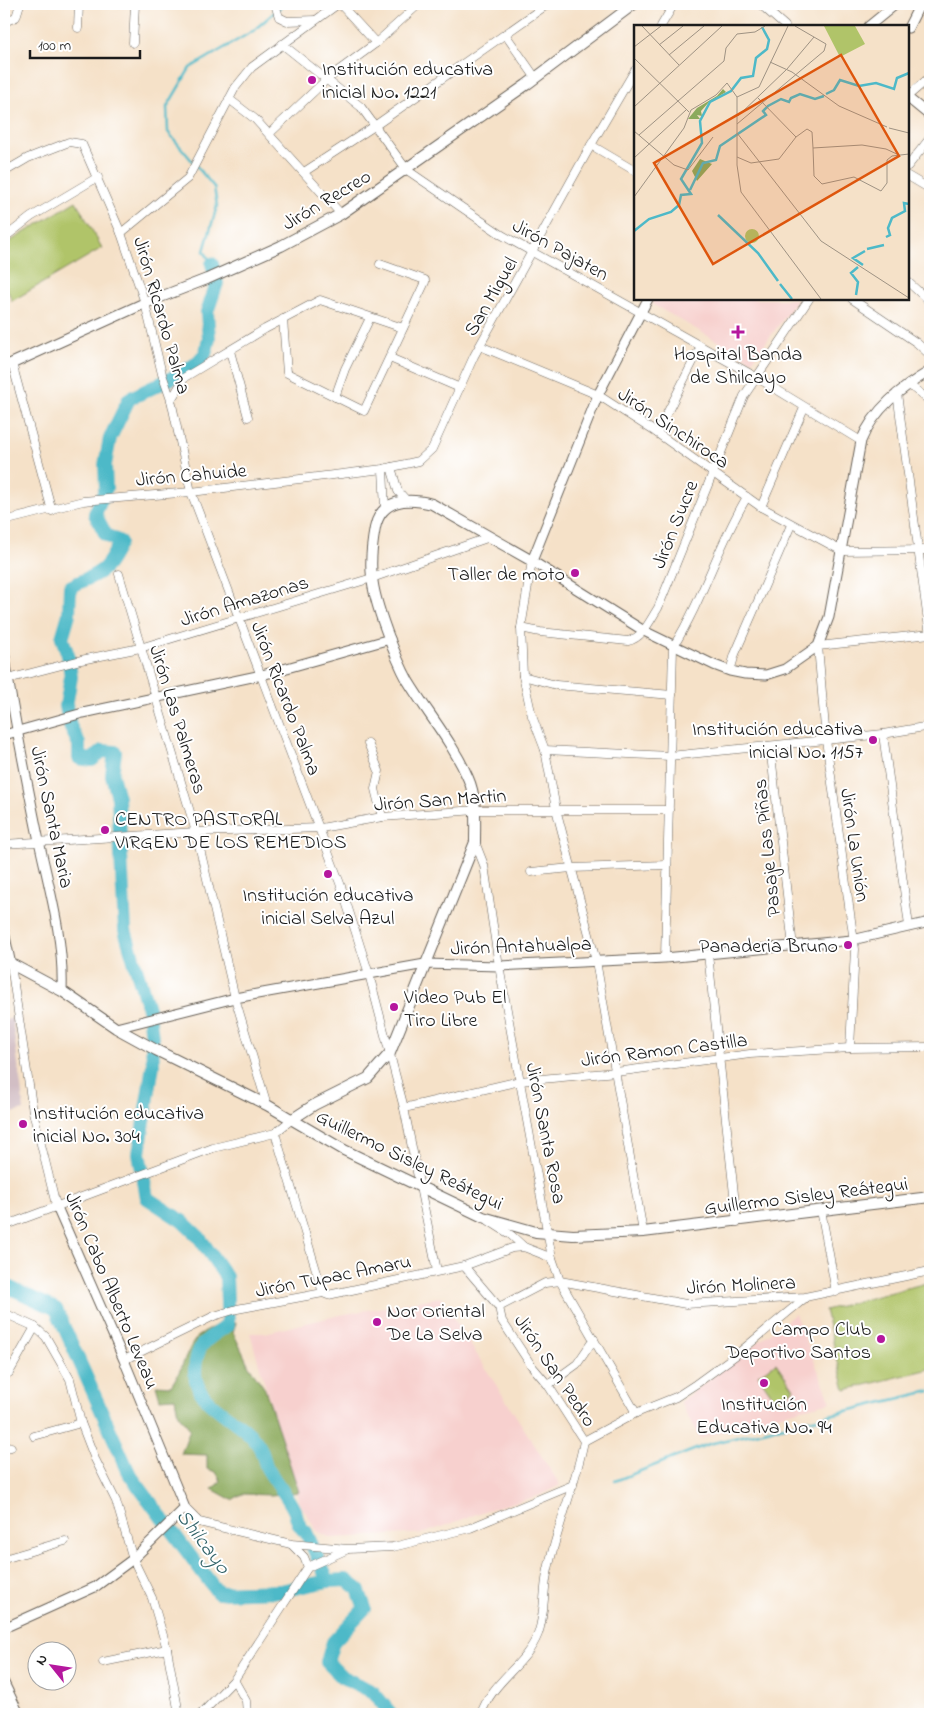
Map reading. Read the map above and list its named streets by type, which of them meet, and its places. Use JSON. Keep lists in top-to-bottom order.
{
  "streets": {
    "main road": ["Jirón Recreo", "Guillermo Sisley Reátegui"],
    "street": [
      "Jirón Pajaten",
      "San Miguel",
      "Jirón Ricardo Palma",
      "Jirón Sinchiroca",
      "Jirón Cahuide",
      "Jirón Sucre",
      "Jirón Amazonas",
      "Jirón Las Palmeras",
      "Jirón San Martin",
      "Jirón Santa Maria",
      "Jirón La Unión",
      "Pasaje Las Piñas",
      "Jirón Antahualpa",
      "Jirón Ramon Castilla",
      "Jirón Santa Rosa",
      "Jirón Tupac Amaru",
      "Jirón Molinera",
      "Jirón Cabo Alberto Leveau",
      "Jirón San Pedro"
    ]
  },
  "crossings": [
    ["Jirón Recreo", "Jirón Pajaten"],
    ["Jirón Recreo", "Jirón Ricardo Palma"],
    ["Jirón Pajaten", "San Miguel"],
    ["Jirón Pajaten", "Jirón Sucre"],
    ["San Miguel", "Jirón Sinchiroca"],
    ["San Miguel", "Jirón Cahuide"],
    ["Jirón Ricardo Palma", "Jirón Cahuide"],
    ["Jirón Ricardo Palma", "Jirón Amazonas"],
    ["Jirón Ricardo Palma", "Jirón San Martin"],
    ["Jirón Ricardo Palma", "Jirón Antahualpa"],
    ["Jirón Ricardo Palma", "Jirón Ramon Castilla"],
    ["Jirón Ricardo Palma", "Guillermo Sisley Reátegui"],
    ["Jirón Ricardo Palma", "Jirón Tupac Amaru"],
    ["Jirón Sinchiroca", "Jirón Sucre"],
    ["Jirón Amazonas", "Jirón Las Palmeras"],
    ["Jirón Amazonas", "Jirón Santa Maria"],
    ["Jirón Las Palmeras", "Jirón San Martin"],
    ["Jirón Las Palmeras", "Jirón Antahualpa"],
    ["Jirón Las Palmeras", "Guillermo Sisley Reátegui"],
    ["Jirón San Martin", "Jirón Santa Maria"],
    ["Jirón Santa Maria", "Guillermo Sisley Reátegui"],
    ["Jirón La Unión", "Jirón Antahualpa"],
    ["Jirón La Unión", "Jirón Ramon Castilla"],
    ["Pasaje Las Piñas", "Jirón Antahualpa"],
    ["Jirón Antahualpa", "Jirón Santa Rosa"],
    ["Jirón Antahualpa", "Guillermo Sisley Reátegui"],
    ["Jirón Ramon Castilla", "Jirón Santa Rosa"],
    ["Jirón Santa Rosa", "Guillermo Sisley Reátegui"],
    ["Jirón Santa Rosa", "Jirón Molinera"],
    ["Guillermo Sisley Reátegui", "Jirón Cabo Alberto Leveau"],
    ["Jirón Tupac Amaru", "Jirón Cabo Alberto Leveau"],
    ["Jirón Tupac Amaru", "Jirón San Pedro"],
    ["Jirón Molinera", "Jirón San Pedro"]
  ],
  "water": ["Shilcayo"],
  "places": {
    "other": [
      "Institución educativa inicial No. 1221",
      "Taller de moto",
      "Institución educativa inicial No. 1157",
      "CENTRO PASTORAL VIRGEN DE LOS REMEDIOS",
      "Institución educativa inicial Selva Azul",
      "Panaderia Bruno",
      "Video Pub El Tiro Libre",
      "Institución educativa inicial No. 304",
      "Nor Oriental De La Selva",
      "Campo Club Deportivo Santos",
      "Institución Educativa No. 94"
    ],
    "health": ["Hospital Banda de Shilcayo"]
  },
  "scale_bar": "100 m",
  "north": "top left"
}
